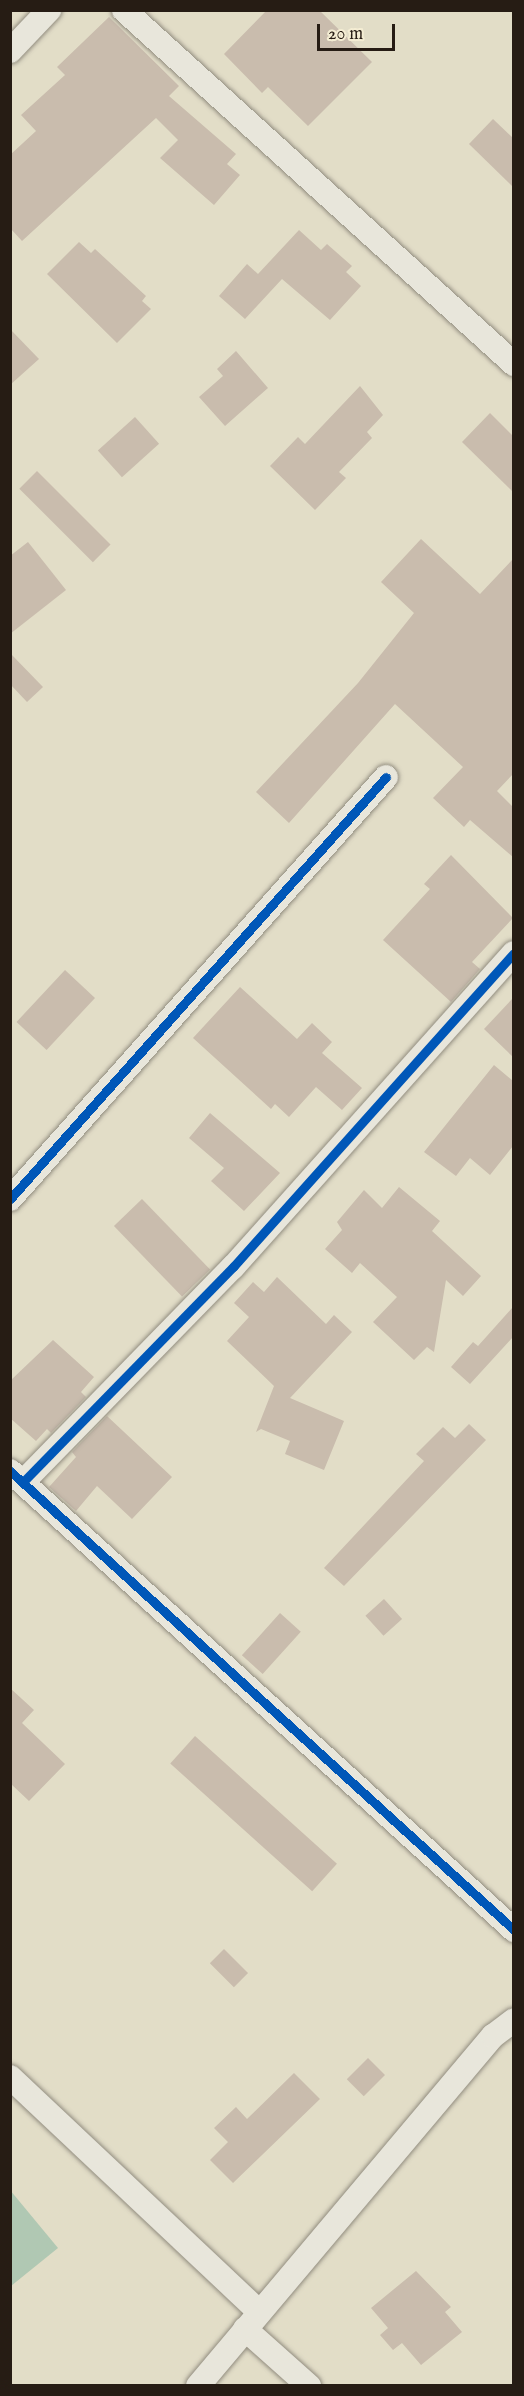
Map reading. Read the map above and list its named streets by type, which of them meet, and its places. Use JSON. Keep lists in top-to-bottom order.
{
  "scale_bar": "20 m"
}
